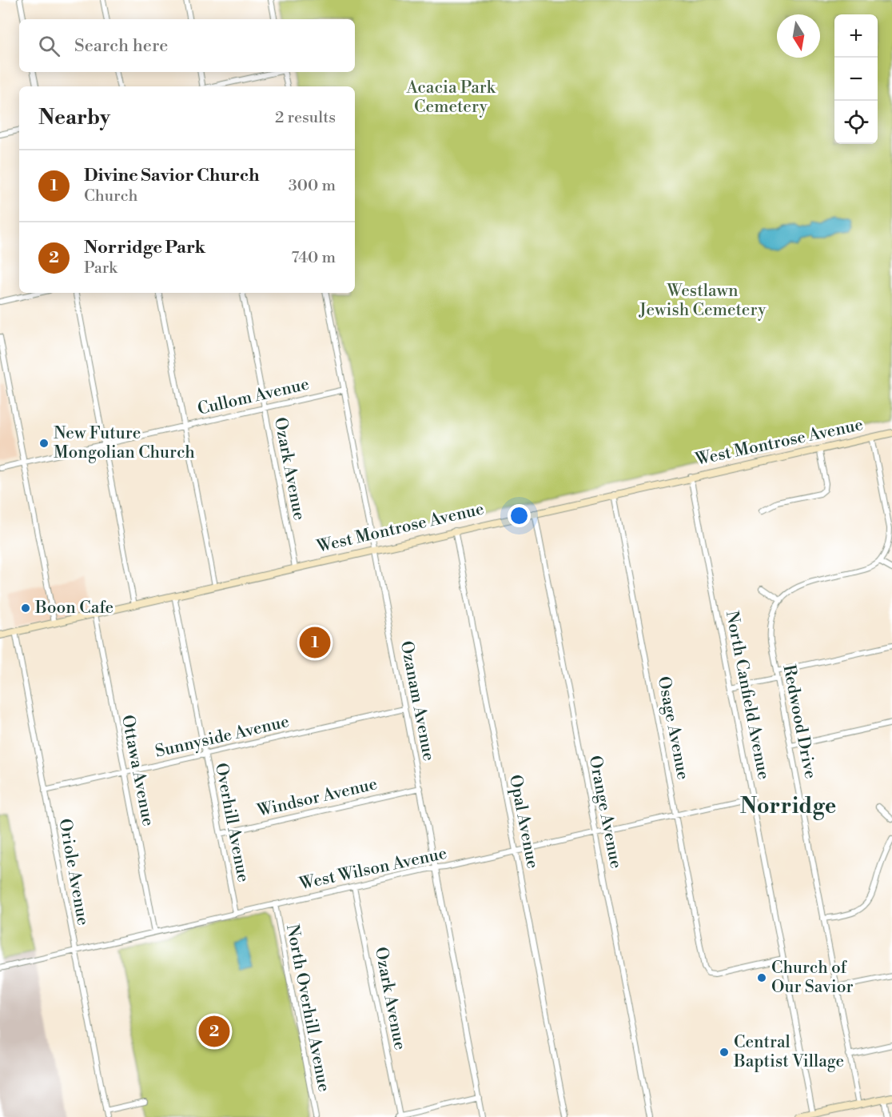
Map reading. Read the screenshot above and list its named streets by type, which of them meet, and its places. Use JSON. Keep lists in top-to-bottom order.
{
  "streets": {
    "street": [
      "Cullom Avenue",
      "West Montrose Avenue",
      "Ozark Avenue",
      "North Canfield Avenue",
      "Ozanam Avenue",
      "Redwood Drive",
      "Osage Avenue",
      "Sunnyside Avenue",
      "Ottawa Avenue",
      "Windsor Avenue",
      "Orange Avenue",
      "Opal Avenue",
      "Overhill Avenue",
      "West Wilson Avenue",
      "Oriole Avenue",
      "North Overhill Avenue"
    ]
  },
  "crossings": [
    ["Cullom Avenue", "Ozark Avenue"],
    ["Cullom Avenue", "Ozanam Avenue"],
    ["West Montrose Avenue", "Ozark Avenue"],
    ["West Montrose Avenue", "North Canfield Avenue"],
    ["West Montrose Avenue", "Ozanam Avenue"],
    ["West Montrose Avenue", "Osage Avenue"],
    ["West Montrose Avenue", "Ottawa Avenue"],
    ["West Montrose Avenue", "Orange Avenue"],
    ["West Montrose Avenue", "Opal Avenue"],
    ["West Montrose Avenue", "Overhill Avenue"],
    ["West Montrose Avenue", "Oriole Avenue"],
    ["Ozark Avenue", "West Wilson Avenue"],
    ["North Canfield Avenue", "Osage Avenue"],
    ["North Canfield Avenue", "West Wilson Avenue"],
    ["Ozanam Avenue", "Sunnyside Avenue"],
    ["Ozanam Avenue", "Windsor Avenue"],
    ["Ozanam Avenue", "West Wilson Avenue"],
    ["Osage Avenue", "West Wilson Avenue"],
    ["Sunnyside Avenue", "Ottawa Avenue"],
    ["Sunnyside Avenue", "Overhill Avenue"],
    ["Sunnyside Avenue", "Oriole Avenue"],
    ["Ottawa Avenue", "West Wilson Avenue"],
    ["Windsor Avenue", "Overhill Avenue"],
    ["Orange Avenue", "West Wilson Avenue"],
    ["Opal Avenue", "West Wilson Avenue"],
    ["Overhill Avenue", "West Wilson Avenue"],
    ["West Wilson Avenue", "Oriole Avenue"],
    ["West Wilson Avenue", "North Overhill Avenue"]
  ],
  "districts": ["Norridge"],
  "parks": ["Acacia Park Cemetery", "Westlawn Jewish Cemetery"],
  "places": [
    "New Future Mongolian Church",
    "Boon Cafe",
    "Church of Our Savior",
    "Central Baptist Village"
  ],
  "north": "bottom",
  "page": {
    "map_buttons": ["+", "−"],
    "search": "Search here",
    "heading": ["Nearby", "2 results"],
    "list": [
      {
        "mark": "1",
        "name": "Divine Savior Church",
        "note": "Church",
        "value": "300 m"
      },
      {
        "mark": "2",
        "name": "Norridge Park",
        "note": "Park",
        "value": "740 m"
      }
    ],
    "pins": ["1", "2"]
  }
}
